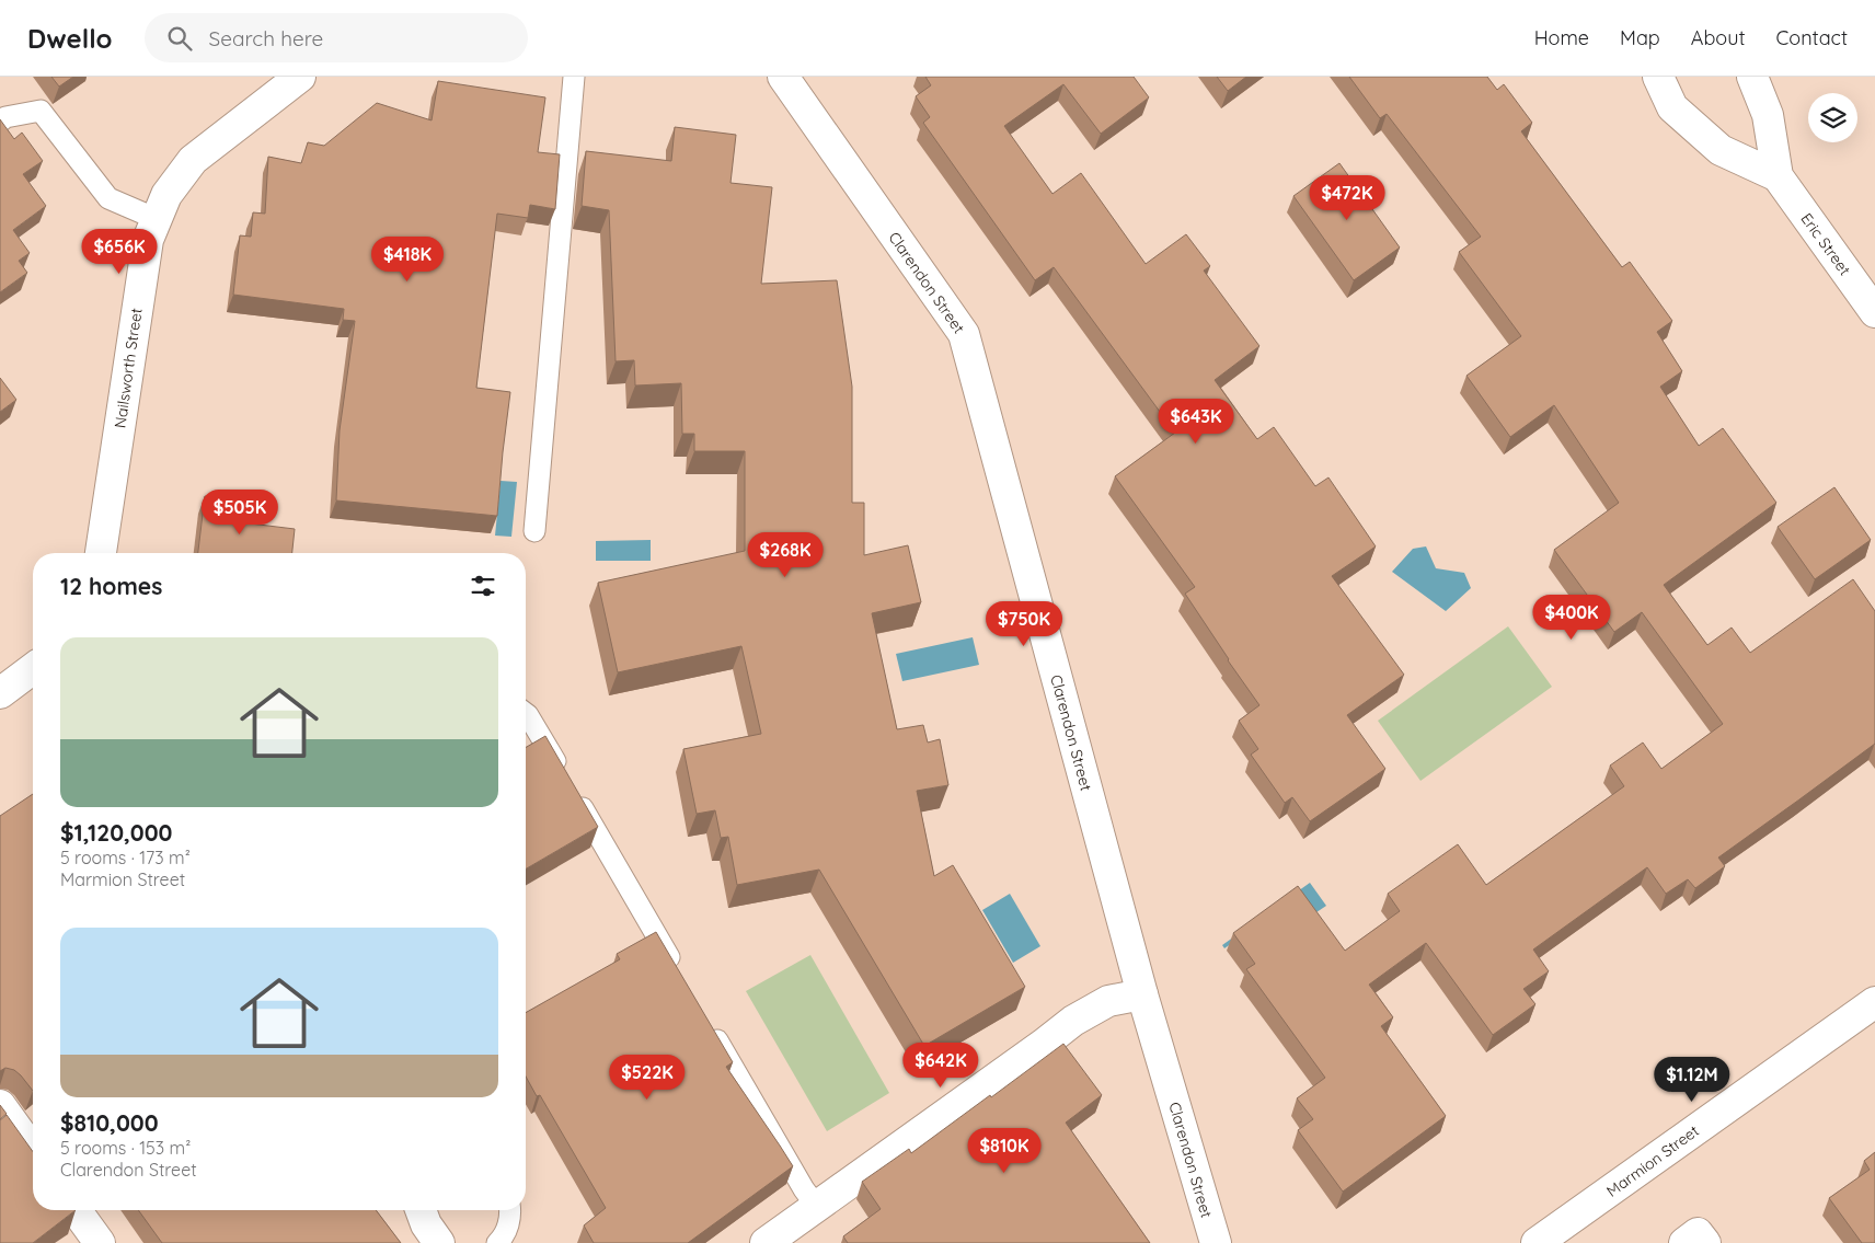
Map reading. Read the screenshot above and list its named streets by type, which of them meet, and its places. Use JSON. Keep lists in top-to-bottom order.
{
  "streets": {
    "street": [
      "Eric Street",
      "Clarendon Street",
      "Nailsworth Street",
      "Marmion Street"
    ]
  },
  "page": {
    "header": "Dwello",
    "search": "Search here",
    "nav": [
      "Home",
      "Map",
      "About",
      "Contact"
    ],
    "price": [
      "$472K",
      "$656K",
      "$418K",
      "$643K",
      "$505K",
      "$268K",
      "$400K",
      "$750K",
      "$642K",
      "$522K",
      "$1.12M",
      "$810K"
    ],
    "heading": "12 homes",
    "list": [
      {
        "name": "$1,120,000",
        "note": "5 rooms · 173 m² · Marmion Street"
      },
      {
        "name": "$810,000",
        "note": "5 rooms · 153 m² · Clarendon Street"
      }
    ]
  }
}
